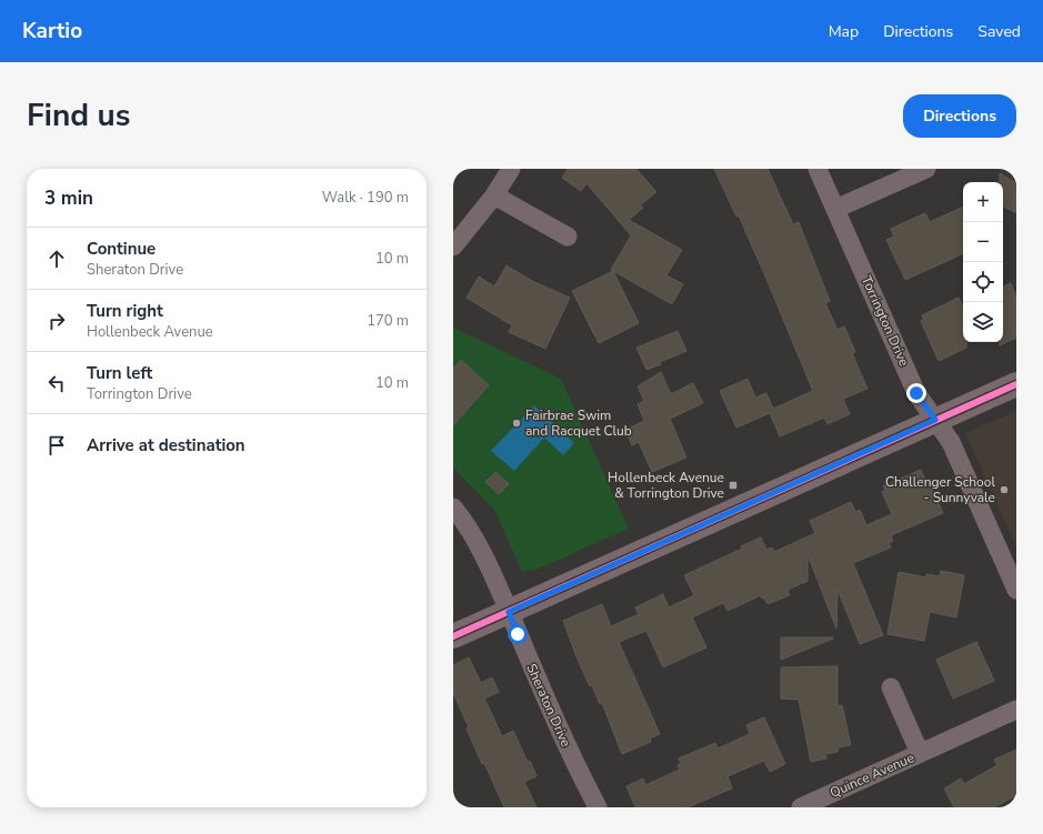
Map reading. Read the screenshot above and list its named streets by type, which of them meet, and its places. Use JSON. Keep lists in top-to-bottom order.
{
  "streets": {
    "street": ["Torrington Drive", "Sheraton Drive", "Quince Avenue"]
  },
  "places": {
    "other": ["Fairbrae Swim and Racquet Club", "Challenger School - Sunnyvale"],
    "transit": ["Hollenbeck Avenue & Torrington Drive"]
  },
  "page": {
    "header": "Kartio",
    "nav": ["Map", "Directions", "Saved"],
    "title": "Find us",
    "buttons": "Directions",
    "heading": ["3 min", "Walk · 190 m"],
    "map_buttons": ["+", "−"],
    "list": [
      ["Continue", "Sheraton Drive", "10 m"],
      ["Turn right", "Hollenbeck Avenue", "170 m"],
      ["Turn left", "Torrington Drive", "10 m"],
      "Arrive at destination"
    ]
  }
}
